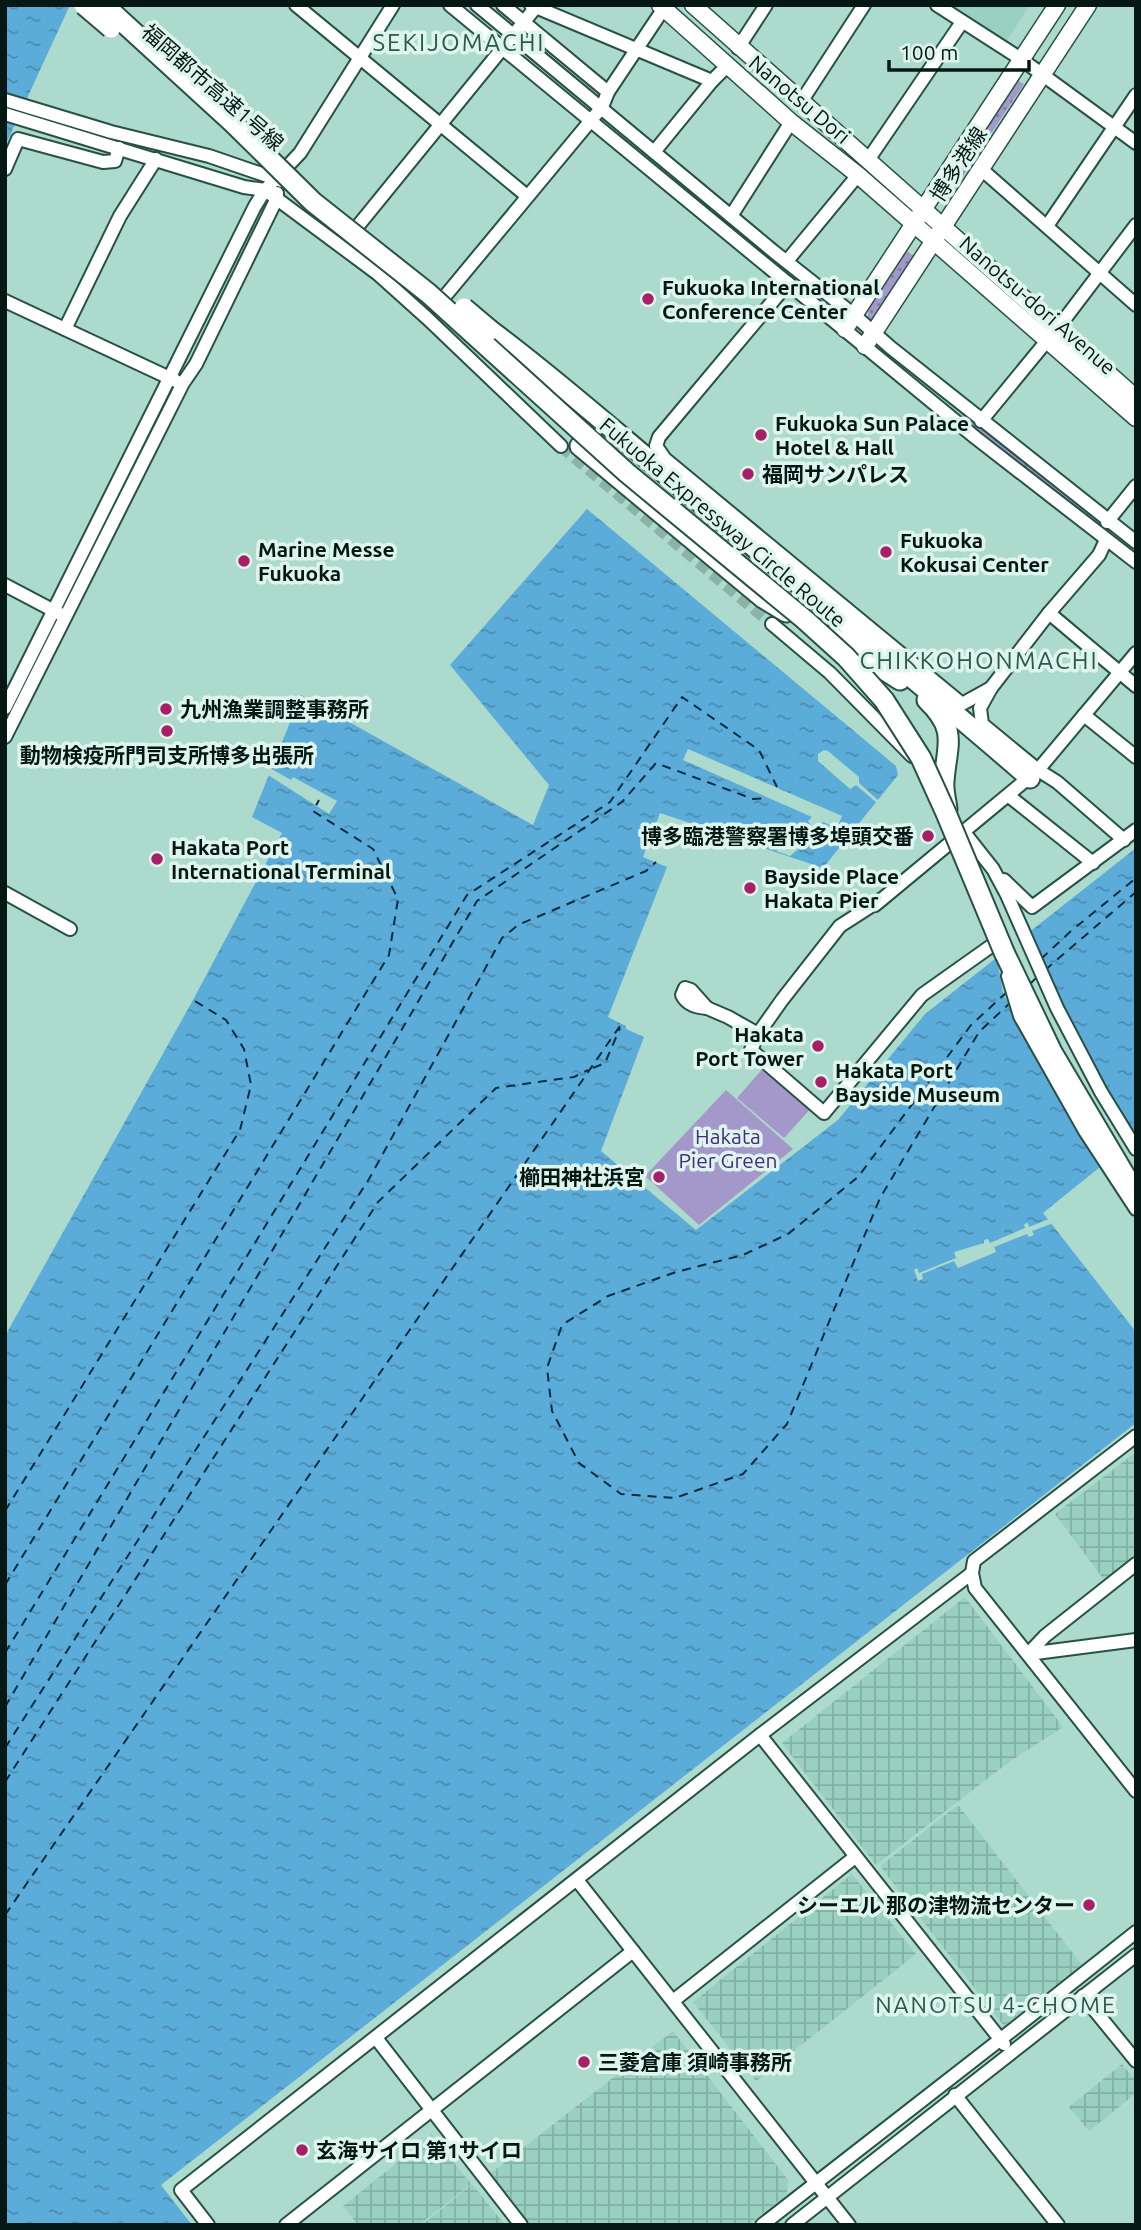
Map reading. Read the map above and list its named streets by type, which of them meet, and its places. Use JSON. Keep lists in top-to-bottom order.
{
  "streets": {
    "highway": ["福岡都市高速1号線", "Fukuoka Expressway Circle Route"],
    "main road": ["Nanotsu Dori", "博多港線", "Nanotsu-dori Avenue"]
  },
  "crossings": [
    ["福岡都市高速1号線", "Fukuoka Expressway Circle Route"],
    ["Nanotsu Dori", "博多港線"],
    ["Nanotsu Dori", "Nanotsu-dori Avenue"],
    ["博多港線", "Nanotsu-dori Avenue"]
  ],
  "districts": ["SEKIJOMACHI", "CHIKKOHONMACHI", "NANOTSU 4-CHOME"],
  "parks": ["Hakata Pier Green"],
  "places": [
    "Fukuoka International Conference Center",
    "Fukuoka Sun Palace Hotel & Hall",
    "福岡サンパレス",
    "Fukuoka Kokusai Center",
    "Marine Messe Fukuoka",
    "九州漁業調整事務所",
    "動物検疫所門司支所博多出張所",
    "博多臨港警察署博多埠頭交番",
    "Hakata Port International Terminal",
    "Bayside Place Hakata Pier",
    "Hakata Port Tower",
    "Hakata Port Bayside Museum",
    "櫛田神社浜宮",
    "シーエル 那の津物流センター",
    "三菱倉庫 須崎事務所",
    "玄海サイロ 第1サイロ"
  ],
  "scale_bar": "100 m"
}
